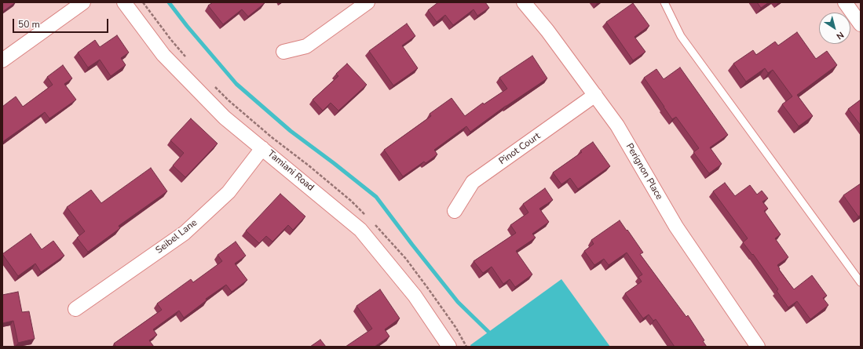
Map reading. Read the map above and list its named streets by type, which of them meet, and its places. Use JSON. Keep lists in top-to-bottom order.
{
  "streets": {
    "street": [
      "Pinot Court",
      "Tamiani Road",
      "Perignon Place",
      "Seibel Lane"
    ]
  },
  "crossings": [
    ["Pinot Court", "Perignon Place"],
    ["Tamiani Road", "Seibel Lane"]
  ],
  "scale_bar": "50 m",
  "north": "bottom right"
}
